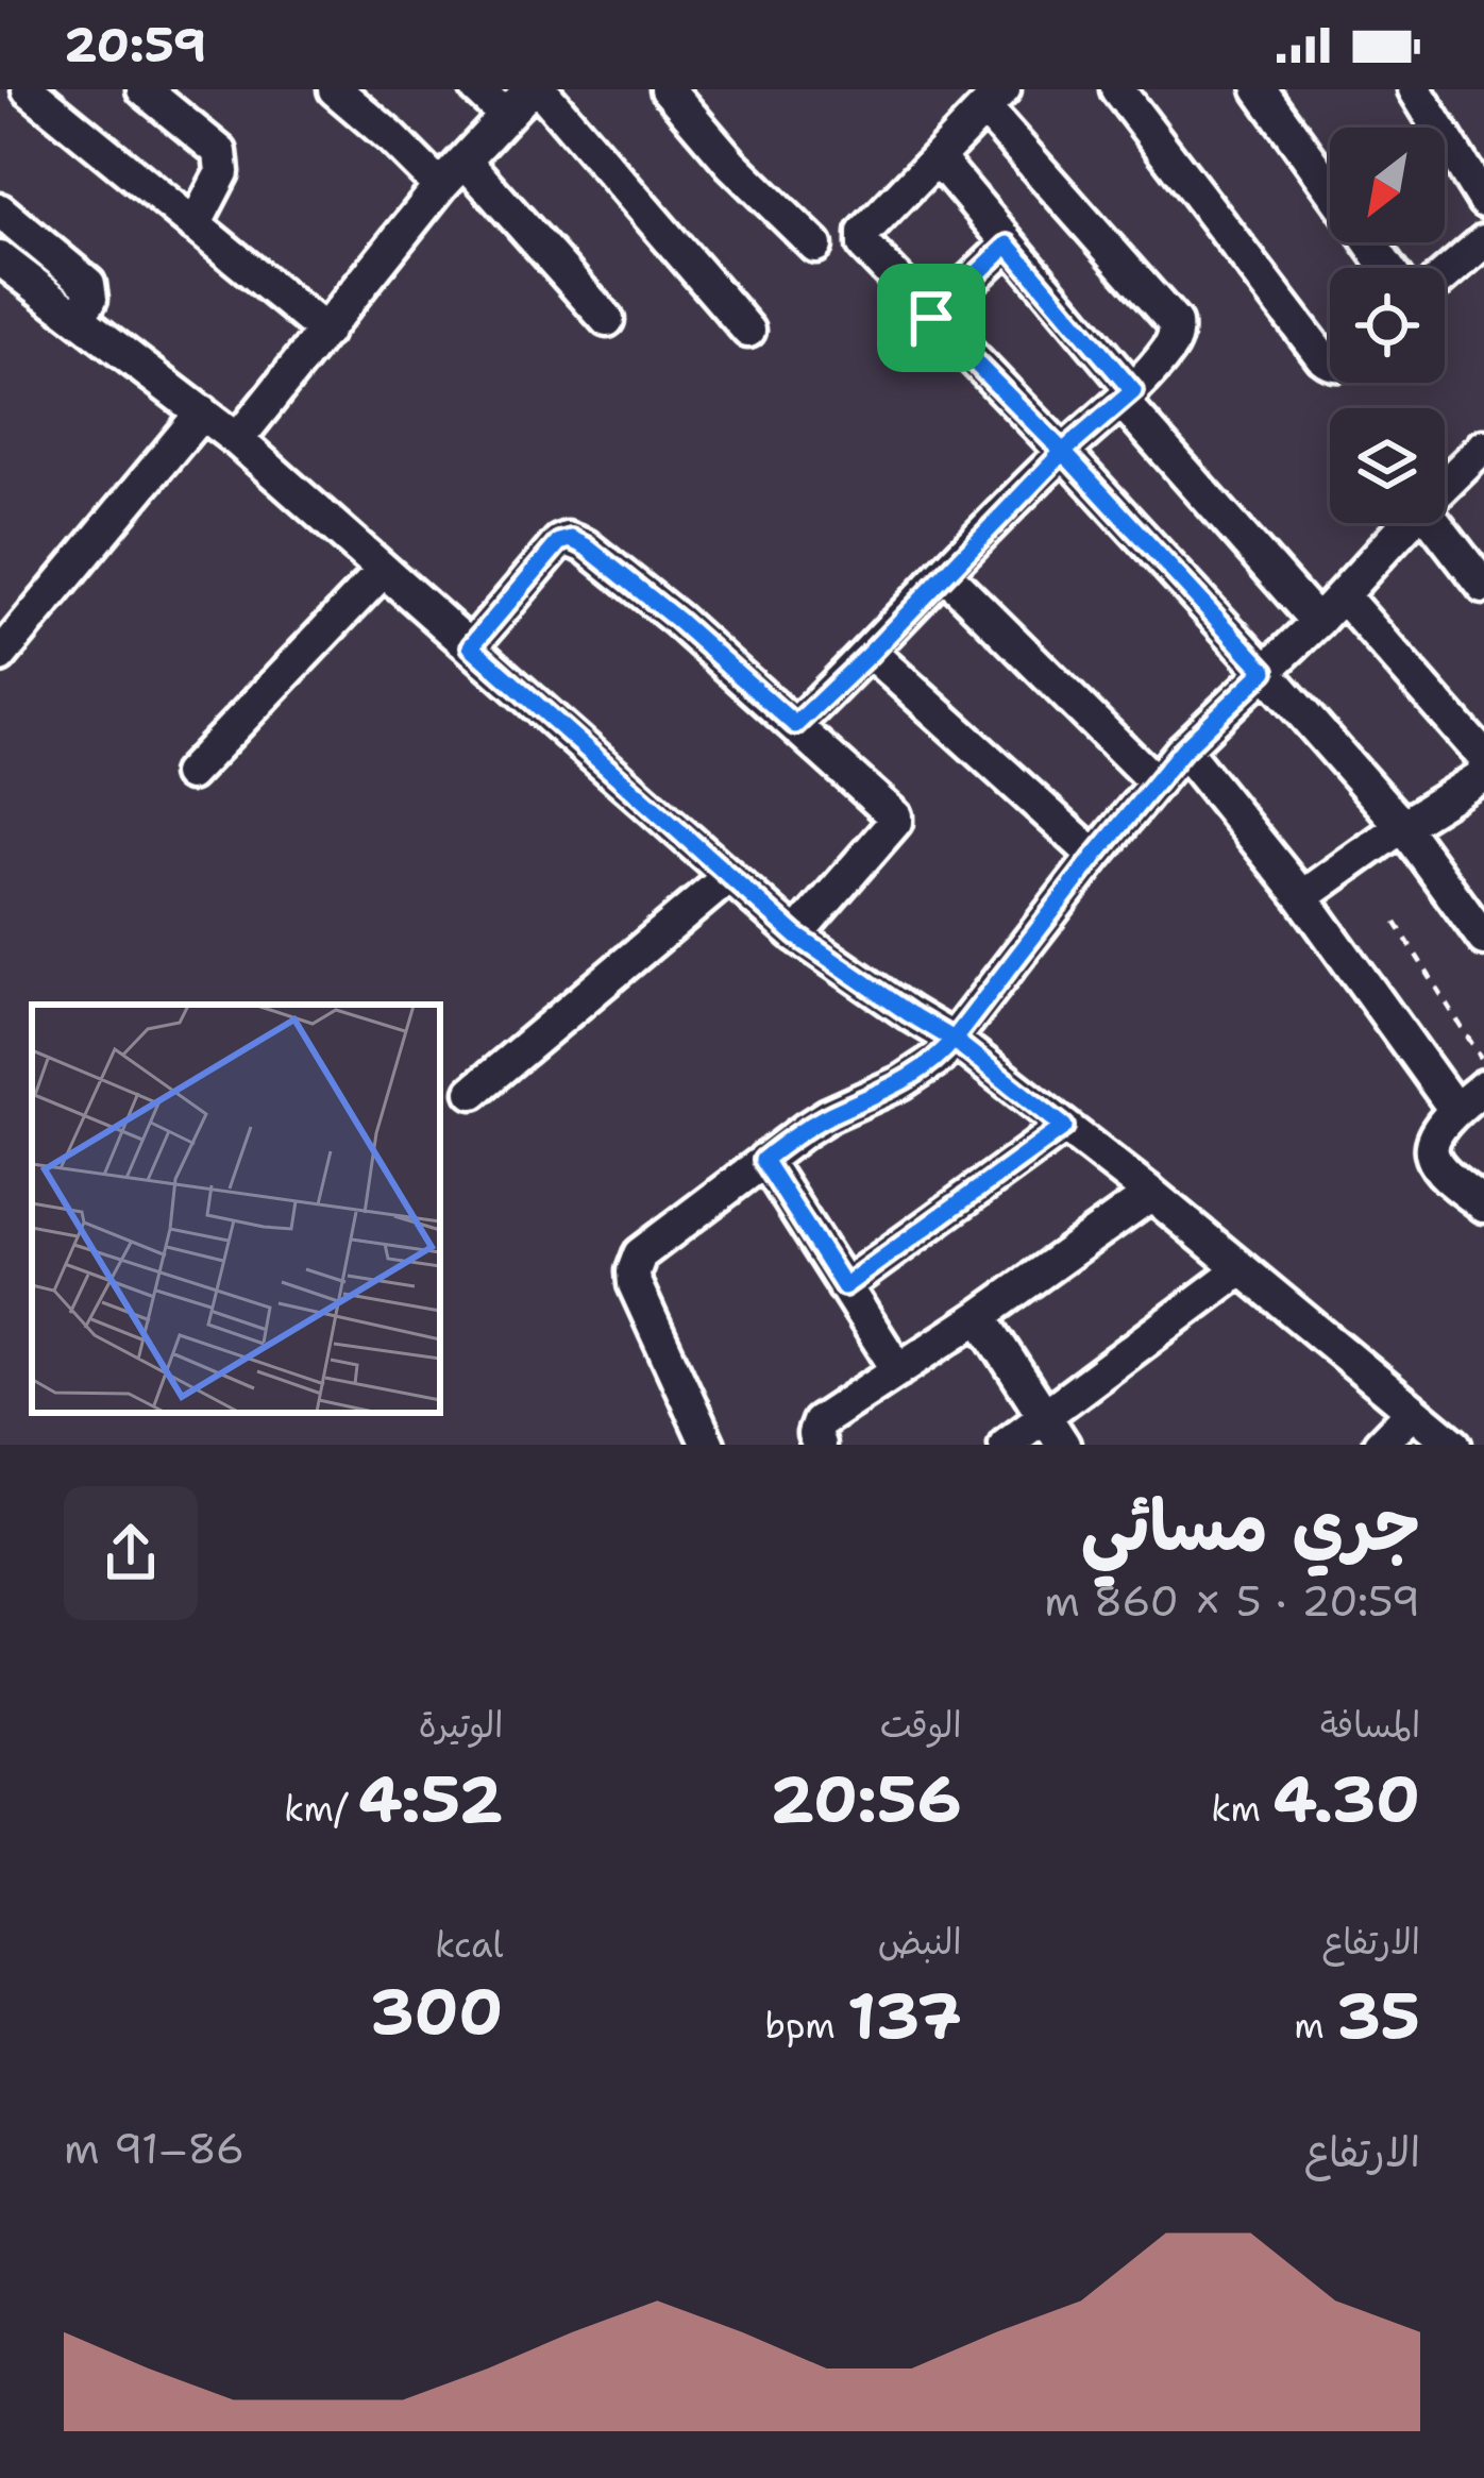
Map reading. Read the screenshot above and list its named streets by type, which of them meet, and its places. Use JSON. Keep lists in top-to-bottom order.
{
  "north": "bottom left",
  "page": {
    "status": "20:59",
    "heading": ["جري مسائي", "20:59 · 5 × 860 m"],
    "stats": [
      ["المسافة", "4.30 km"],
      ["الوقت", "20:56"],
      ["الوتيرة", "4:52 /km"],
      ["الارتفاع", "35 m"],
      ["النبض", "137 bpm"],
      ["kcal", "300"]
    ],
    "chart": ["الارتفاع", "86–91 m"]
  }
}
